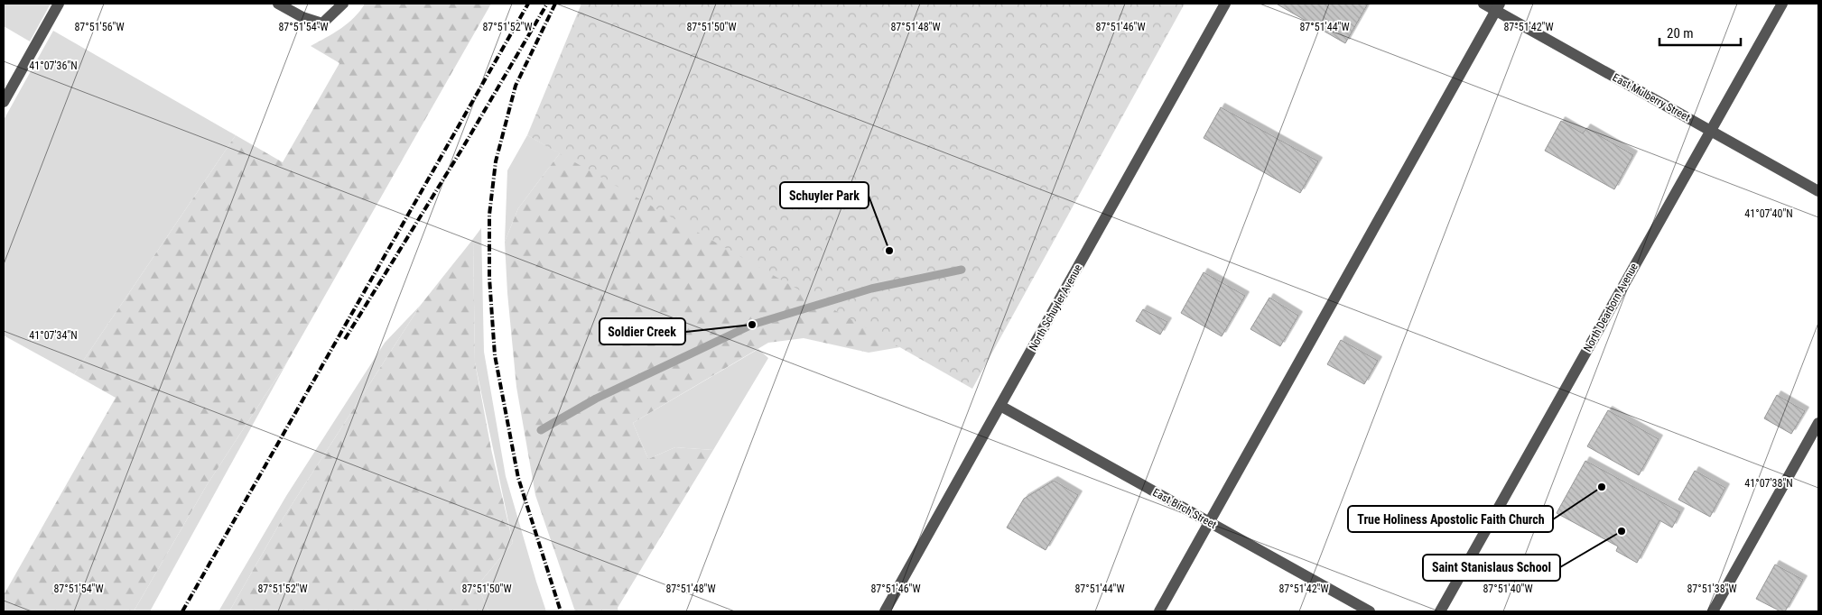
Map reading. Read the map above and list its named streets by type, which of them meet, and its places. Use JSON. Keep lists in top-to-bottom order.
{
  "streets": {
    "street": [
      "East Mulberry Street",
      "North Schuyler Avenue",
      "North Dearborn Avenue",
      "East Birch Street"
    ]
  },
  "crossings": [
    ["East Mulberry Street", "North Dearborn Avenue"],
    ["North Schuyler Avenue", "East Birch Street"]
  ],
  "places": [
    "Schuyler Park",
    "Soldier Creek",
    "True Holiness Apostolic Faith Church",
    "Saint Stanislaus School"
  ],
  "scale_bar": "20 m",
  "coordinates": [
    "87°51'56\"W",
    "87°51'54\"W",
    "87°51'52\"W",
    "87°51'50\"W",
    "87°51'48\"W",
    "87°51'46\"W",
    "87°51'44\"W",
    "87°51'42\"W",
    "41°07'36\"N",
    "41°07'40\"N",
    "41°07'34\"N",
    "41°07'38\"N",
    "87°51'40\"W",
    "87°51'38\"W"
  ]
}
